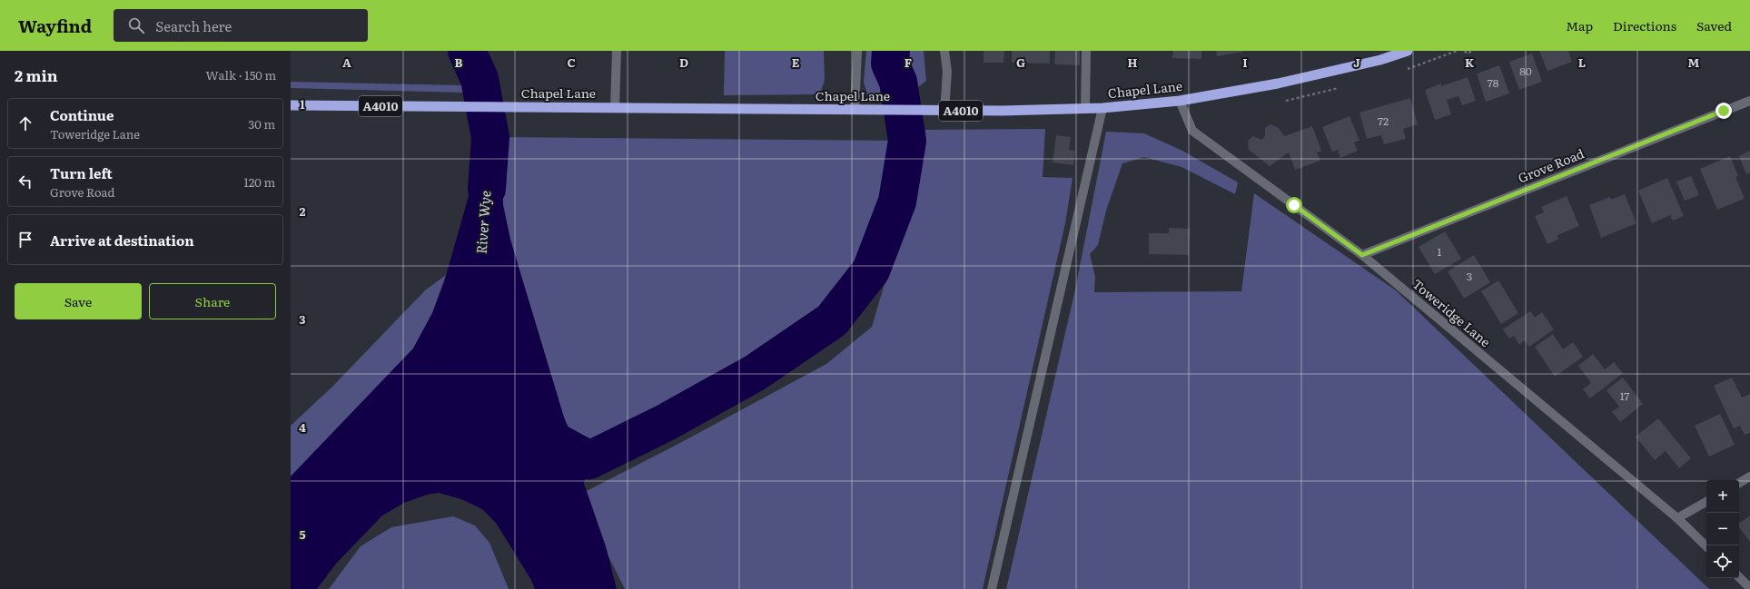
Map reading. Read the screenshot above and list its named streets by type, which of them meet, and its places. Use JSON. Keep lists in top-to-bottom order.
{
  "streets": {
    "highway": ["Chapel Lane", "A4010"],
    "street": ["Grove Road", "Toweridge Lane"]
  },
  "crossings": [
    ["Chapel Lane", "Toweridge Lane"],
    ["Grove Road", "Toweridge Lane"]
  ],
  "water": ["River Wye"],
  "house_numbers": [
    "80",
    "78",
    "72",
    "1",
    "3",
    "17"
  ],
  "page": {
    "header": "Wayfind",
    "search": "Search here",
    "nav": ["Map", "Directions", "Saved"],
    "heading": ["2 min", "Walk · 150 m"],
    "list": [
      ["Continue", "Toweridge Lane", "30 m"],
      ["Turn left", "Grove Road", "120 m"],
      "Arrive at destination"
    ],
    "buttons": ["Save", "Share"],
    "map_buttons": ["+", "−"]
  },
  "grid": {
    "columns": [
      "A",
      "B",
      "C",
      "D",
      "E",
      "F",
      "G",
      "H",
      "I",
      "J",
      "K",
      "L",
      "M"
    ],
    "rows": [
      "1",
      "2",
      "3",
      "4",
      "5"
    ]
  }
}
